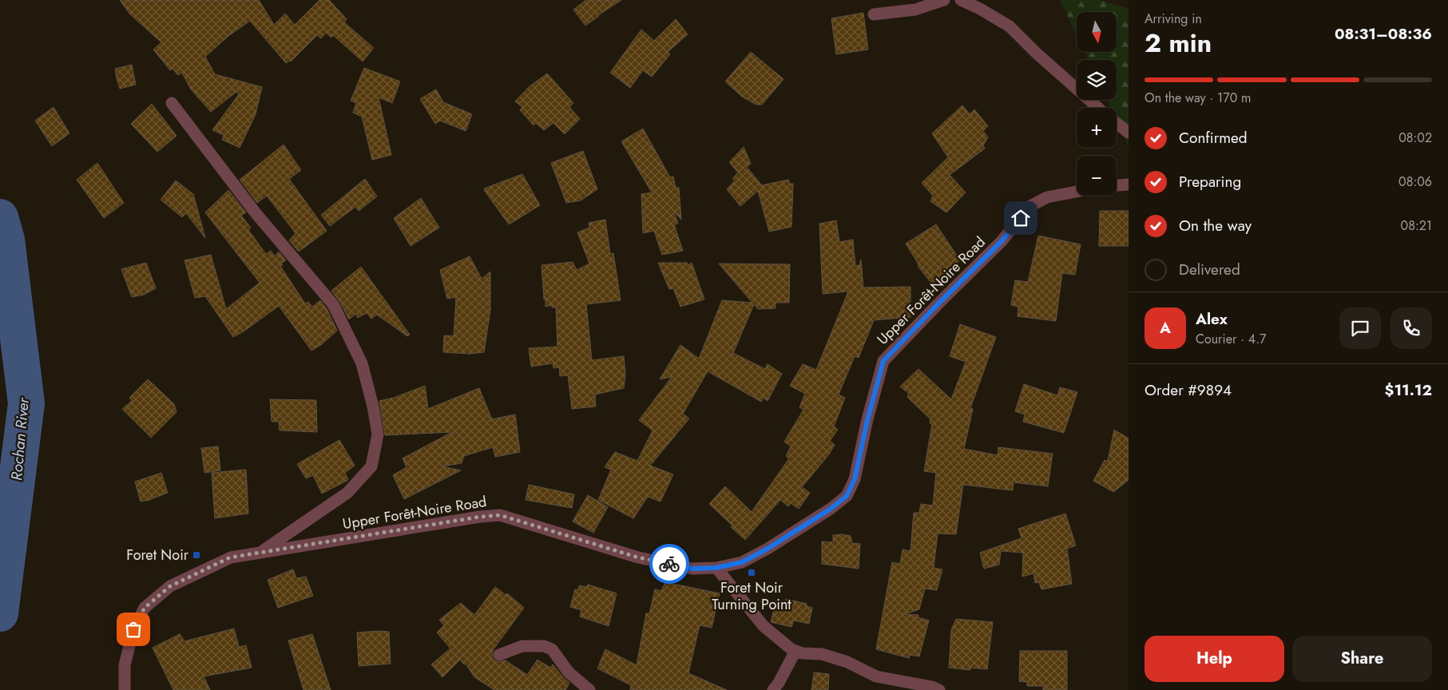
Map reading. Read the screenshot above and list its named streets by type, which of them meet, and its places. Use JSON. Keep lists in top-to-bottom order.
{
  "streets": {
    "street": ["Upper Forêt-Noire Road"]
  },
  "water": ["Rochan River"],
  "places": {
    "transit": ["Foret Noir", "Foret Noir Turning Point"]
  },
  "north": "bottom",
  "page": {
    "heading": ["2 min", "Arriving in", "08:31–08:36"],
    "panel": [
      "Alex",
      "Courier · 4.7",
      "Order #9894",
      "$11.12"
    ],
    "map_buttons": ["+", "−"],
    "bar": "On the way · 170 m",
    "list": [
      ["Confirmed", "08:02"],
      ["Preparing", "08:06"],
      ["On the way", "08:21"],
      "Delivered"
    ],
    "round": "A",
    "buttons": ["Help", "Share"]
  }
}
